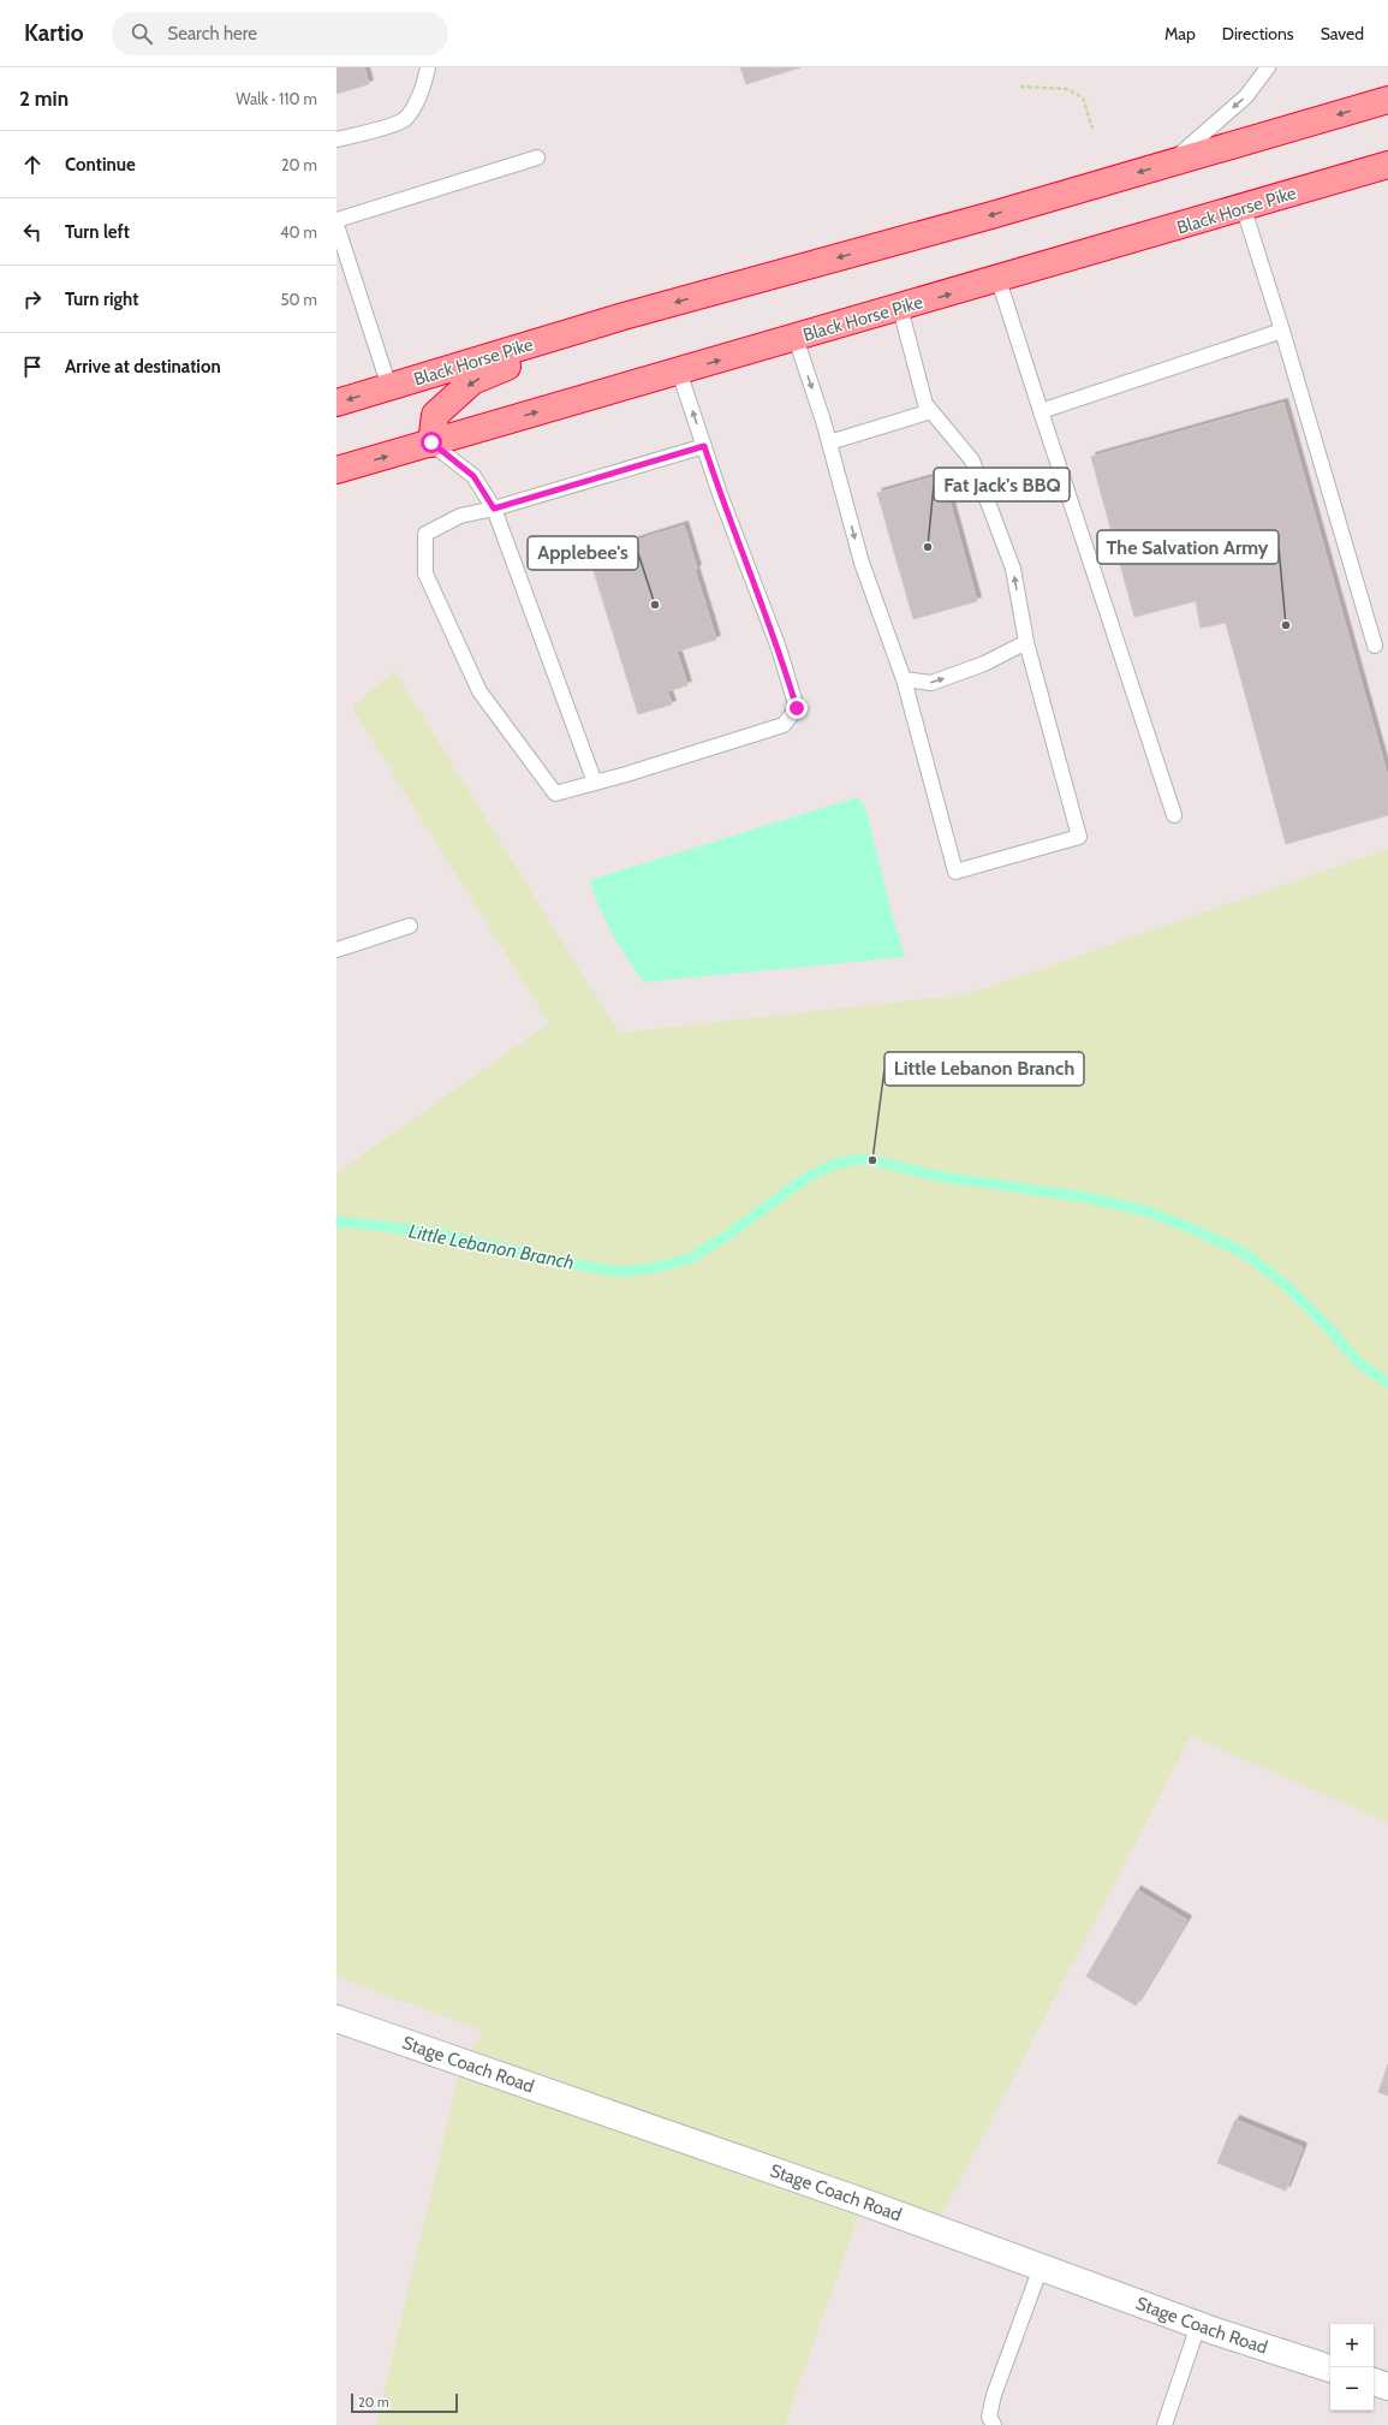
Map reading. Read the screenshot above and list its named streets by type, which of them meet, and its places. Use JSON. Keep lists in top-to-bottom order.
{
  "streets": {
    "highway": ["Black Horse Pike"],
    "street": ["Stage Coach Road"]
  },
  "water": ["Little Lebanon Branch"],
  "places": [
    "Fat Jack's BBQ",
    "Applebee's",
    "The Salvation Army",
    "Little Lebanon Branch"
  ],
  "scale_bar": "20 m",
  "page": {
    "header": "Kartio",
    "search": "Search here",
    "nav": ["Map", "Directions", "Saved"],
    "heading": ["2 min", "Walk · 110 m"],
    "list": [
      ["Continue", "20 m"],
      ["Turn left", "40 m"],
      ["Turn right", "50 m"],
      "Arrive at destination"
    ],
    "map_buttons": ["+", "−"],
    "scale": "20 m"
  }
}
